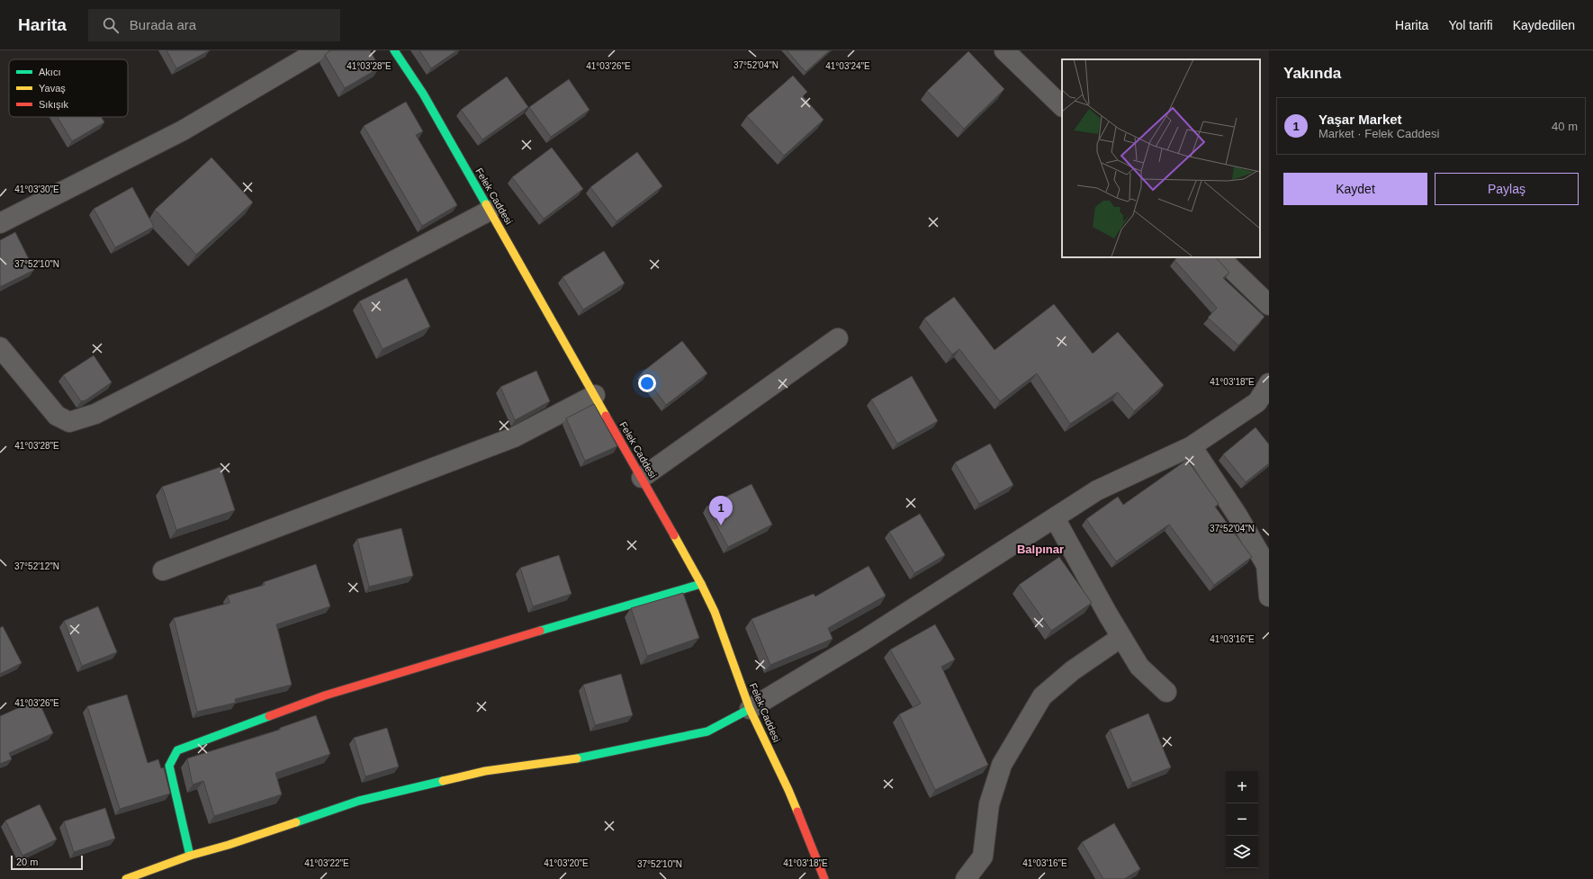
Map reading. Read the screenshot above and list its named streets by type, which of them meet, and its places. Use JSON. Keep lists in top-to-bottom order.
{
  "streets": {
    "street": ["Felek Caddesi"]
  },
  "districts": ["Balpınar"],
  "legend": ["Akıcı", "Yavaş", "Sıkışık"],
  "scale_bar": "20 m",
  "page": {
    "header": "Harita",
    "search": "Burada ara",
    "nav": ["Harita", "Yol tarifi", "Kaydedilen"],
    "heading": "Yakında",
    "list": [
      {
        "mark": "1",
        "name": "Yaşar Market",
        "note": "Market · Felek Caddesi",
        "value": "40 m"
      }
    ],
    "buttons": ["Kaydet", "Paylaş"],
    "pins": "1",
    "map_buttons": ["+", "−"],
    "scale": "20 m"
  },
  "coordinates": [
    "37°52'04\"N",
    "41°03'28\"E",
    "41°03'26\"E",
    "41°03'24\"E",
    "41°03'30\"E",
    "37°52'10\"N",
    "41°03'18\"E",
    "37°52'12\"N",
    "41°03'16\"E",
    "41°03'22\"E",
    "41°03'20\"E"
  ]
}
